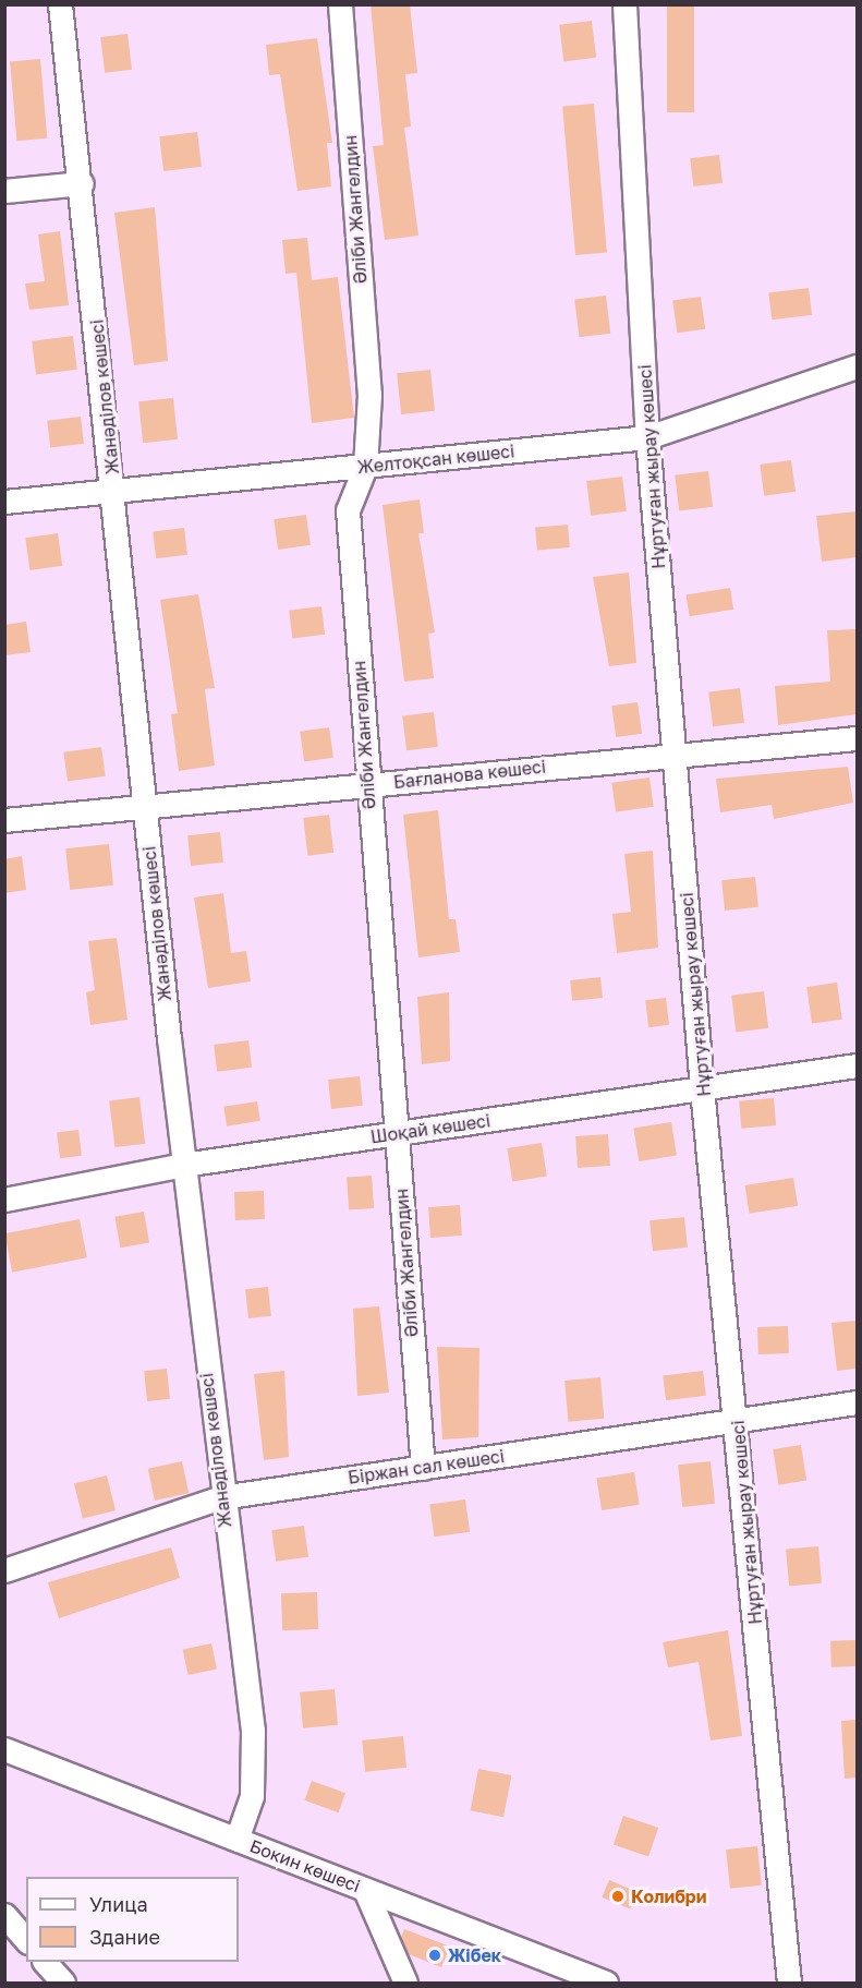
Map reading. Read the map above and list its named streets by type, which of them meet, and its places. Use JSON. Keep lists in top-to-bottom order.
{
  "streets": {
    "street": [
      "Әліби Жангелдин",
      "Жанәділов көшесі",
      "Желтоқсан көшесі",
      "Нұртуған жырау көшесі",
      "Бағланова көшесі",
      "Шоқай көшесі",
      "Біржан сал көшесі",
      "Бокин көшесі"
    ]
  },
  "crossings": [
    ["Әліби Жангелдин", "Желтоқсан көшесі"],
    ["Әліби Жангелдин", "Бағланова көшесі"],
    ["Әліби Жангелдин", "Шоқай көшесі"],
    ["Әліби Жангелдин", "Біржан сал көшесі"],
    ["Жанәділов көшесі", "Желтоқсан көшесі"],
    ["Жанәділов көшесі", "Бағланова көшесі"],
    ["Жанәділов көшесі", "Шоқай көшесі"],
    ["Жанәділов көшесі", "Біржан сал көшесі"],
    ["Жанәділов көшесі", "Бокин көшесі"],
    ["Желтоқсан көшесі", "Нұртуған жырау көшесі"],
    ["Нұртуған жырау көшесі", "Бағланова көшесі"],
    ["Нұртуған жырау көшесі", "Шоқай көшесі"],
    ["Нұртуған жырау көшесі", "Біржан сал көшесі"]
  ],
  "places": ["Колибри", "Жібек"],
  "legend": ["Улица", "Здание"]
}
